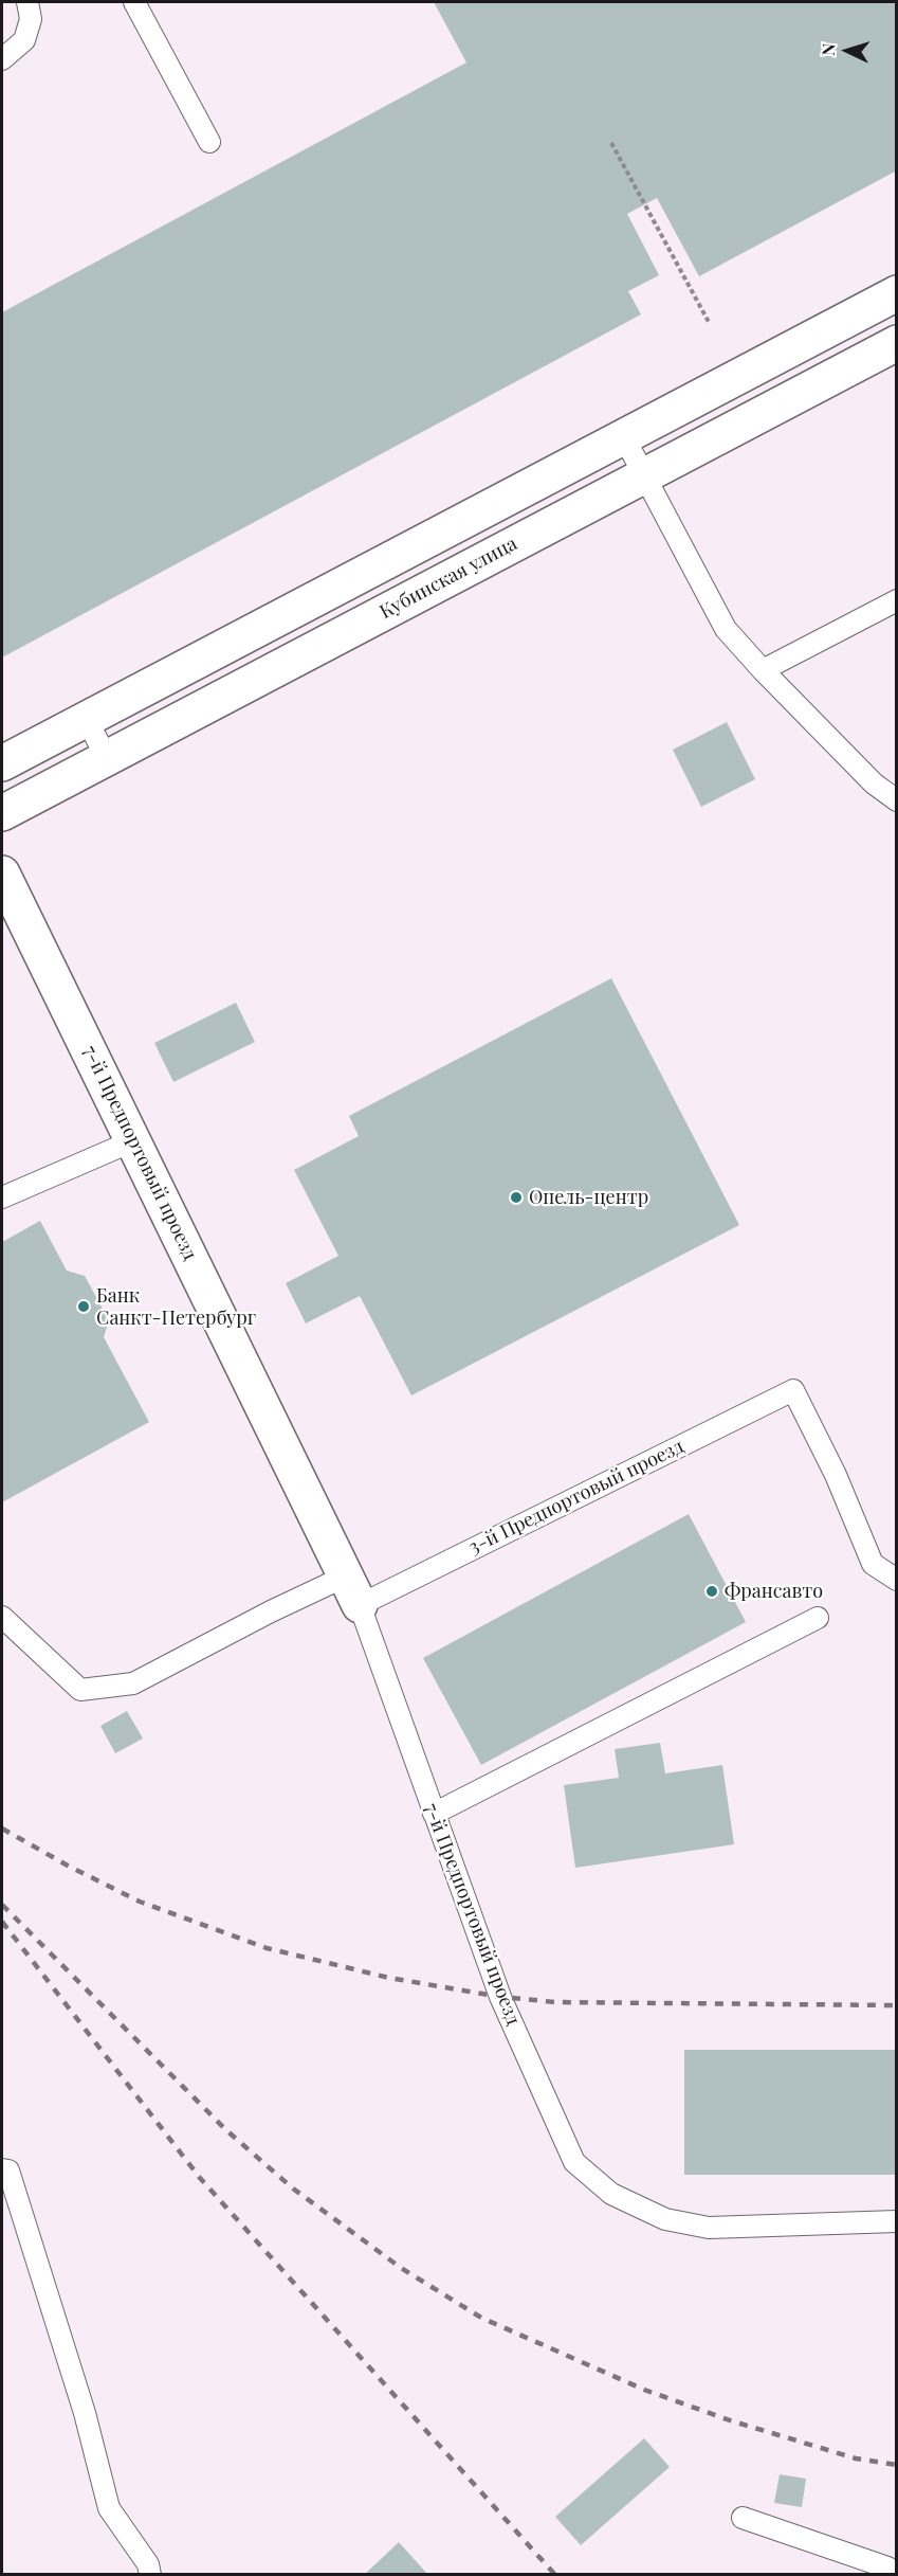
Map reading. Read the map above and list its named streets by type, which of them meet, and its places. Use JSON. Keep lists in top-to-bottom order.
{
  "streets": {
    "main road": ["Кубинская улица", "7-й Предпортовый проезд"],
    "lane": ["3-й Предпортовый проезд"]
  },
  "crossings": [
    ["7-й Предпортовый проезд", "3-й Предпортовый проезд"]
  ],
  "places": ["Опель-центр", "Банк Санкт-Петербург", "Франсавто"],
  "north": "left"
}
